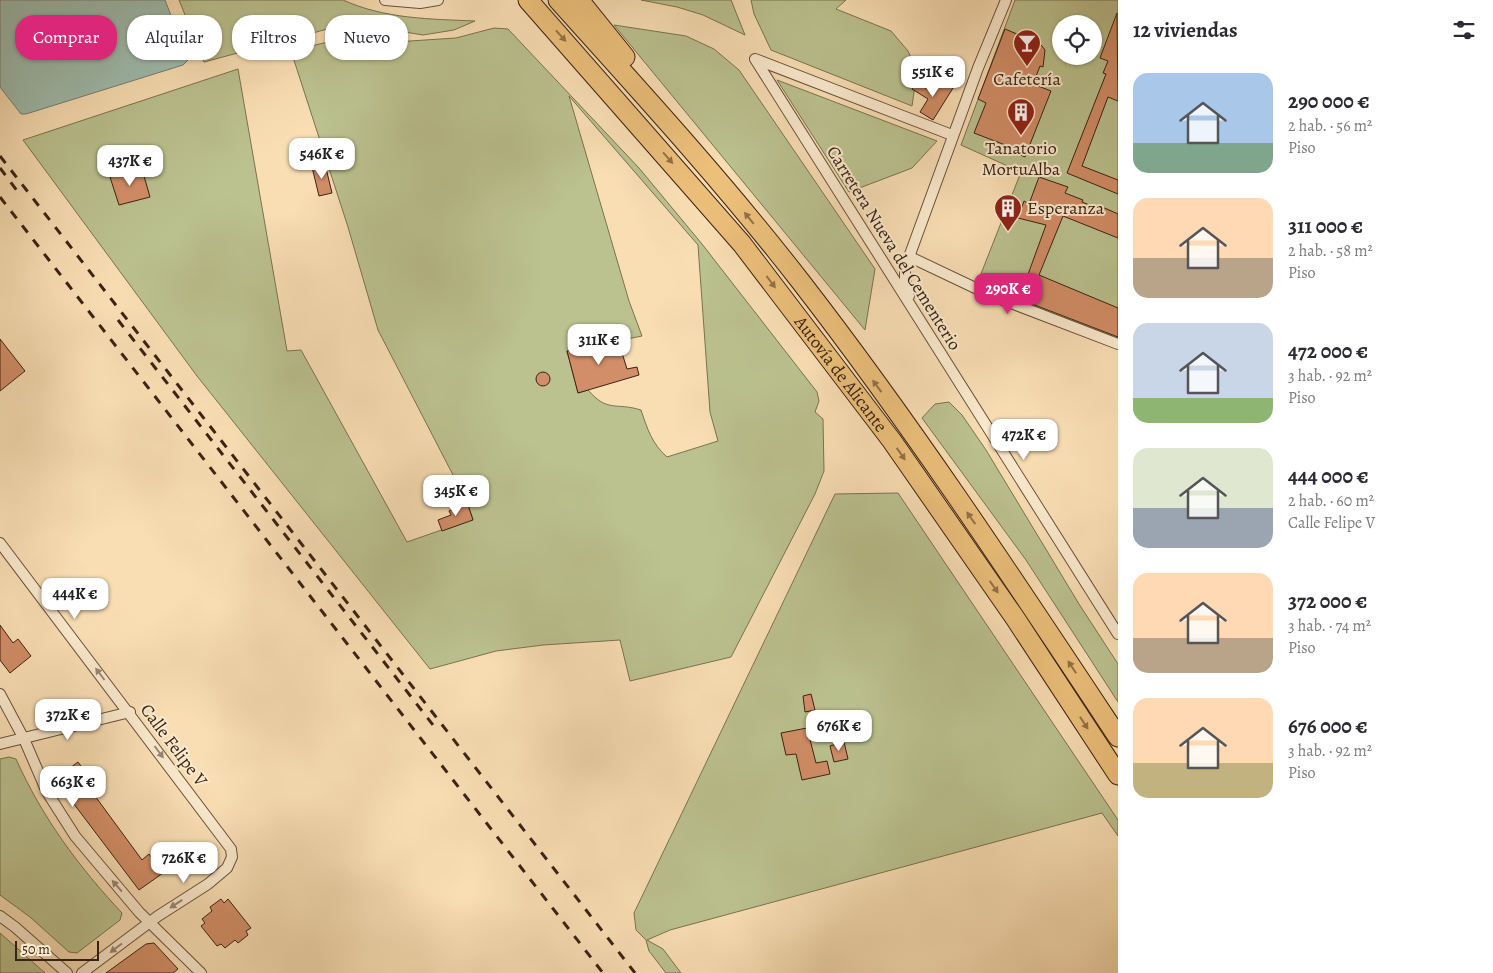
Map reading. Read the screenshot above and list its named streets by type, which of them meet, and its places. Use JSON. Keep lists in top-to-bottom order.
{
  "streets": {
    "highway": ["Autovía de Alicante"],
    "street": ["Carretera Nueva del Cementerio", "Calle Felipe V"]
  },
  "places": {
    "bar": ["Cafetería"],
    "building": ["Tanatorio MortuAlba", "Esperanza"]
  },
  "scale_bar": "50 m",
  "page": {
    "heading": "12 viviendas",
    "chip": [
      "Comprar",
      "Alquilar",
      "Filtros",
      "Nuevo"
    ],
    "price": [
      "551K €",
      "546K €",
      "437K €",
      "290K €",
      "311K €",
      "472K €",
      "345K €",
      "444K €",
      "372K €",
      "676K €",
      "663K €",
      "726K €"
    ],
    "list": [
      {
        "name": "290 000 €",
        "note": "2 hab. · 56 m² · Piso"
      },
      {
        "name": "311 000 €",
        "note": "2 hab. · 58 m² · Piso"
      },
      {
        "name": "472 000 €",
        "note": "3 hab. · 92 m² · Piso"
      },
      {
        "name": "444 000 €",
        "note": "2 hab. · 60 m² · Calle Felipe V"
      },
      {
        "name": "372 000 €",
        "note": "3 hab. · 74 m² · Piso"
      },
      {
        "name": "676 000 €",
        "note": "3 hab. · 92 m² · Piso"
      }
    ],
    "scale": "50 m"
  }
}
